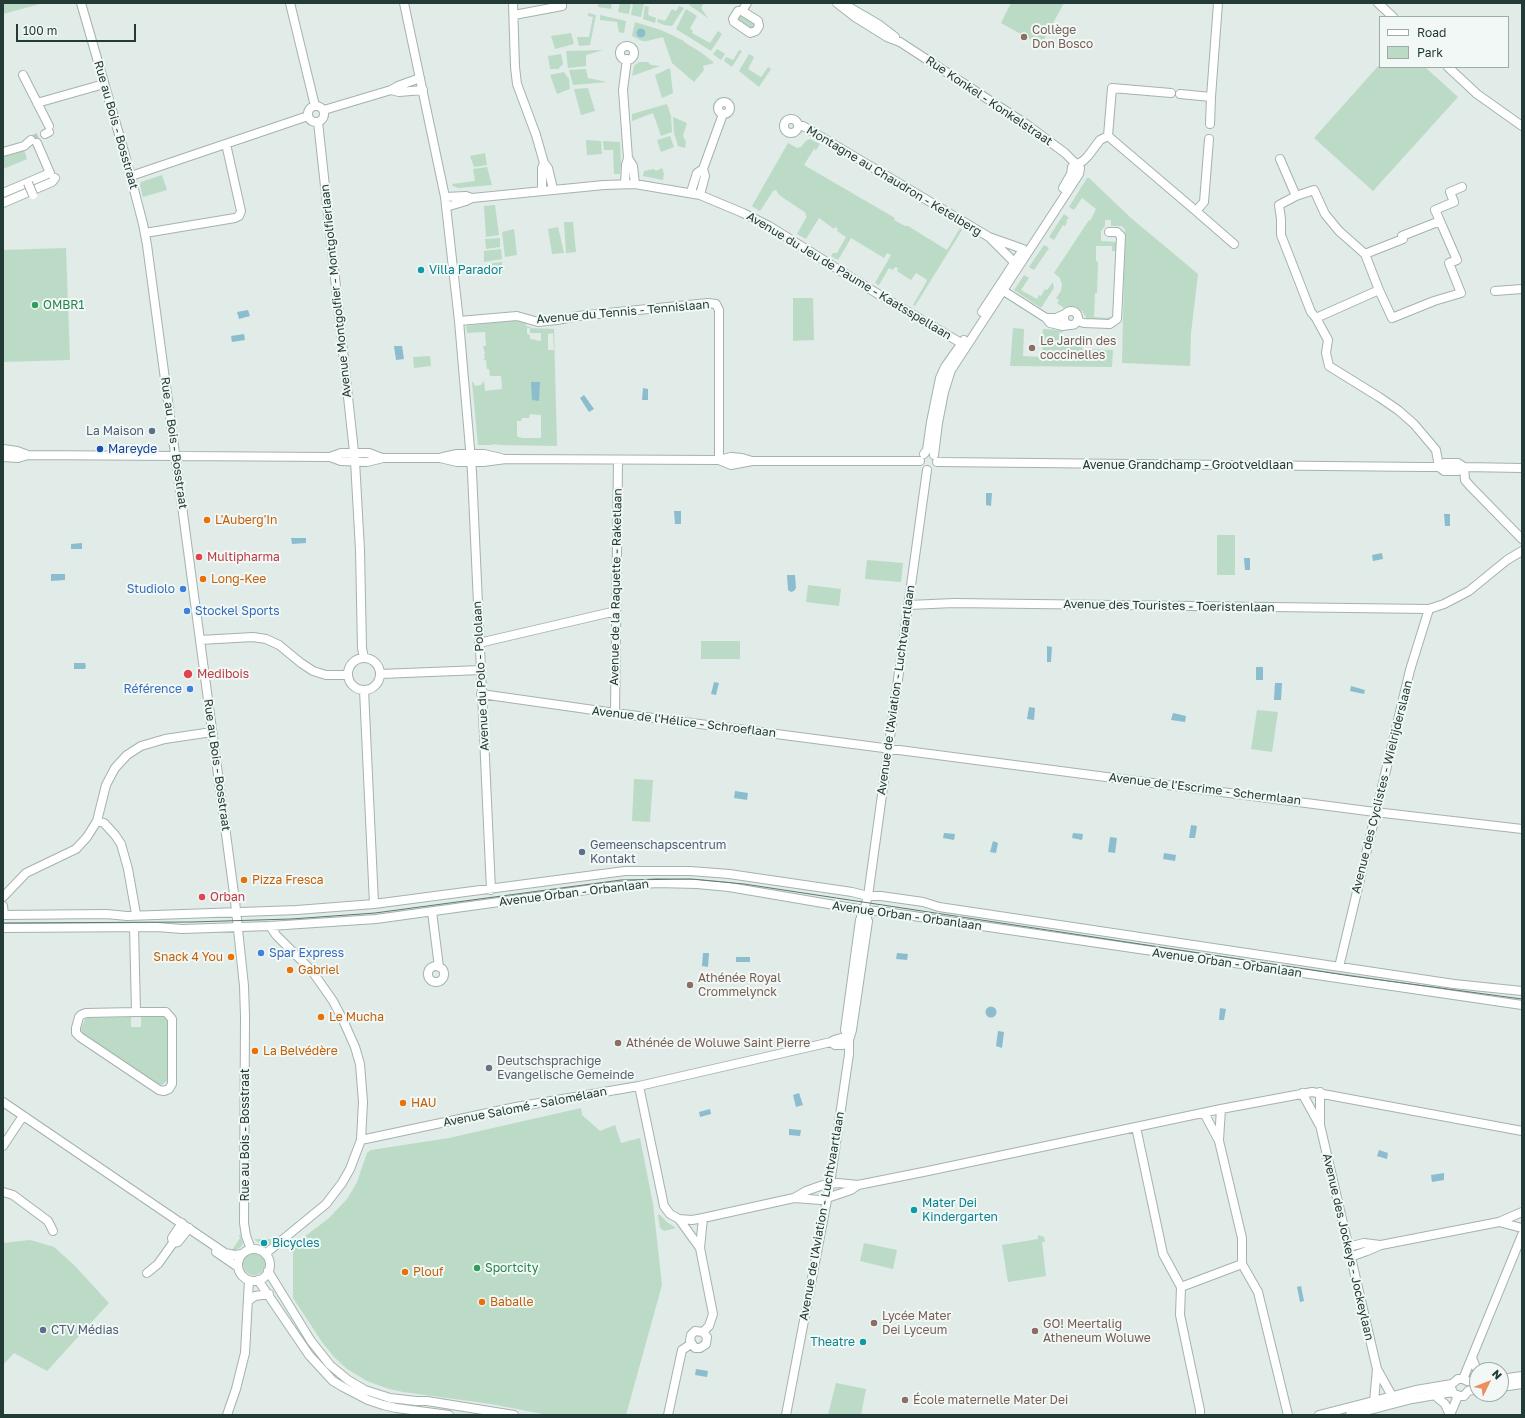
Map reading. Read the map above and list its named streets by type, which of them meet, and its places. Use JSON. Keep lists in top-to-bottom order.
{
  "streets": {
    "street": [
      "Rue Konkel - Konkelstraat",
      "Rue au Bois - Bosstraat",
      "Montagne au Chaudron - Ketelberg",
      "Avenue du Jeu de Paume - Kaatsspellaan",
      "Avenue Montgolfier - Montgolfierlaan",
      "Avenue du Tennis - Tennislaan",
      "Avenue Grandchamp - Grootveldlaan",
      "Avenue de la Raquette - Raketlaan",
      "Avenue des Touristes - Toeristenlaan",
      "Avenue du Polo - Pololaan",
      "Avenue de l'Aviation - Luchtvaartlaan",
      "Avenue de l'Hélice - Schroeflaan",
      "Avenue des Cyclistes - Wielrijderslaan",
      "Avenue de l'Escrime - Schermlaan",
      "Avenue Orban - Orbanlaan",
      "Avenue Salomé - Salomélaan",
      "Avenue des Jockeys - Jockeylaan"
    ]
  },
  "crossings": [
    ["Rue au Bois - Bosstraat", "Avenue Orban - Orbanlaan"],
    ["Avenue du Jeu de Paume - Kaatsspellaan", "Avenue du Polo - Pololaan"],
    ["Avenue du Tennis - Tennislaan", "Avenue du Polo - Pololaan"],
    ["Avenue Grandchamp - Grootveldlaan", "Avenue de l'Aviation - Luchtvaartlaan"],
    ["Avenue de la Raquette - Raketlaan", "Avenue de l'Hélice - Schroeflaan"],
    ["Avenue des Touristes - Toeristenlaan", "Avenue de l'Aviation - Luchtvaartlaan"],
    ["Avenue des Touristes - Toeristenlaan", "Avenue des Cyclistes - Wielrijderslaan"],
    ["Avenue du Polo - Pololaan", "Avenue de l'Hélice - Schroeflaan"],
    ["Avenue du Polo - Pololaan", "Avenue Orban - Orbanlaan"],
    ["Avenue de l'Aviation - Luchtvaartlaan", "Avenue de l'Hélice - Schroeflaan"],
    ["Avenue de l'Aviation - Luchtvaartlaan", "Avenue de l'Escrime - Schermlaan"],
    ["Avenue de l'Aviation - Luchtvaartlaan", "Avenue Orban - Orbanlaan"],
    ["Avenue de l'Aviation - Luchtvaartlaan", "Avenue Salomé - Salomélaan"],
    ["Avenue de l'Hélice - Schroeflaan", "Avenue de l'Escrime - Schermlaan"],
    ["Avenue des Cyclistes - Wielrijderslaan", "Avenue de l'Escrime - Schermlaan"],
    ["Avenue des Cyclistes - Wielrijderslaan", "Avenue Orban - Orbanlaan"]
  ],
  "places": [
    "Collège Don Bosco",
    "Villa Parador",
    "OMBR1",
    "Le Jardin des coccinelles",
    "La Maison",
    "Mareyde",
    "L'Auberg'In",
    "Multipharma",
    "Long-Kee",
    "Studiolo",
    "Stockel Sports",
    "Medibois",
    "Référence",
    "Gemeenschapscentrum Kontakt",
    "Pizza Fresca",
    "Orban",
    "Spar Express",
    "Snack 4 You",
    "Gabriel",
    "Athénée Royal Crommelynck",
    "Le Mucha",
    "Athénée de Woluwe Saint Pierre",
    "La Belvédère",
    "Deutschsprachige Evangelische Gemeinde",
    "HAU",
    "Mater Dei Kindergarten",
    "Bicycles",
    "Sportcity",
    "Plouf",
    "Baballe",
    "Lycée Mater Dei Lyceum",
    "CTV Médias",
    "GO! Meertalig Atheneum Woluwe",
    "Theatre",
    "École maternelle Mater Dei"
  ],
  "legend": ["Road", "Park"],
  "scale_bar": "100 m",
  "north": "top right"
}
